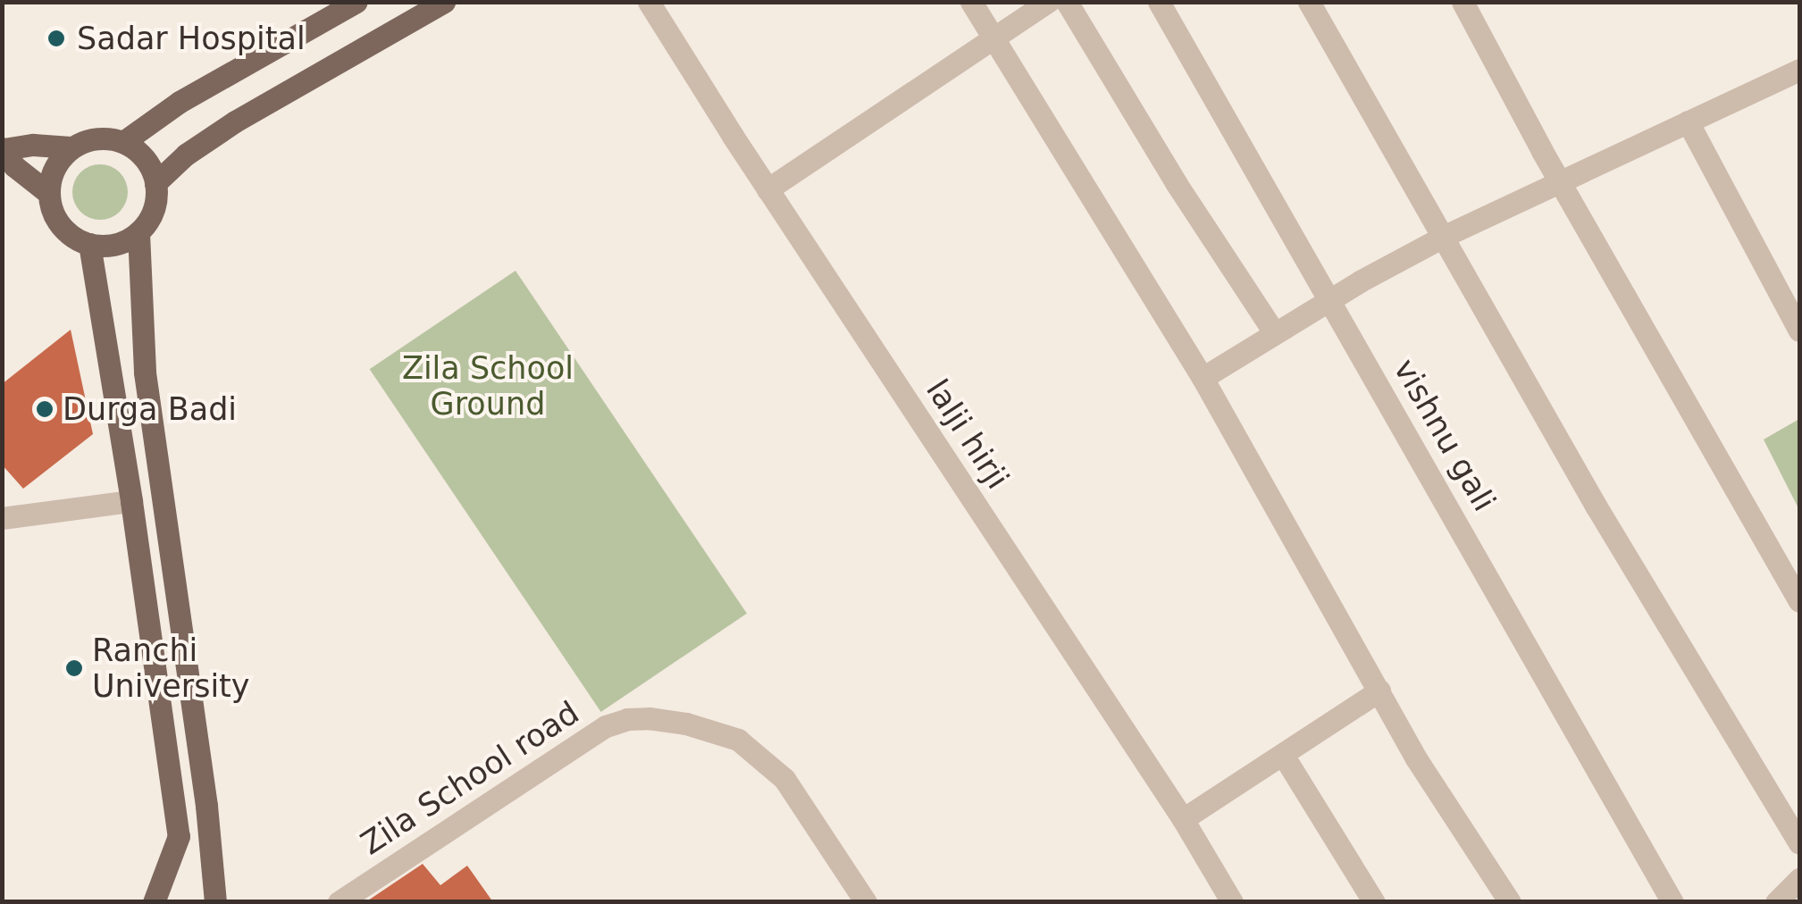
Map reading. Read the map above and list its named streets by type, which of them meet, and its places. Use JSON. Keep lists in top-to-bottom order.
{
  "streets": {
    "street": ["lalji hirji", "vishnu gali", "Zila School road"]
  },
  "parks": ["Zila School Ground"],
  "places": ["Sadar Hospital", "Durga Badi", "Ranchi University"]
}
